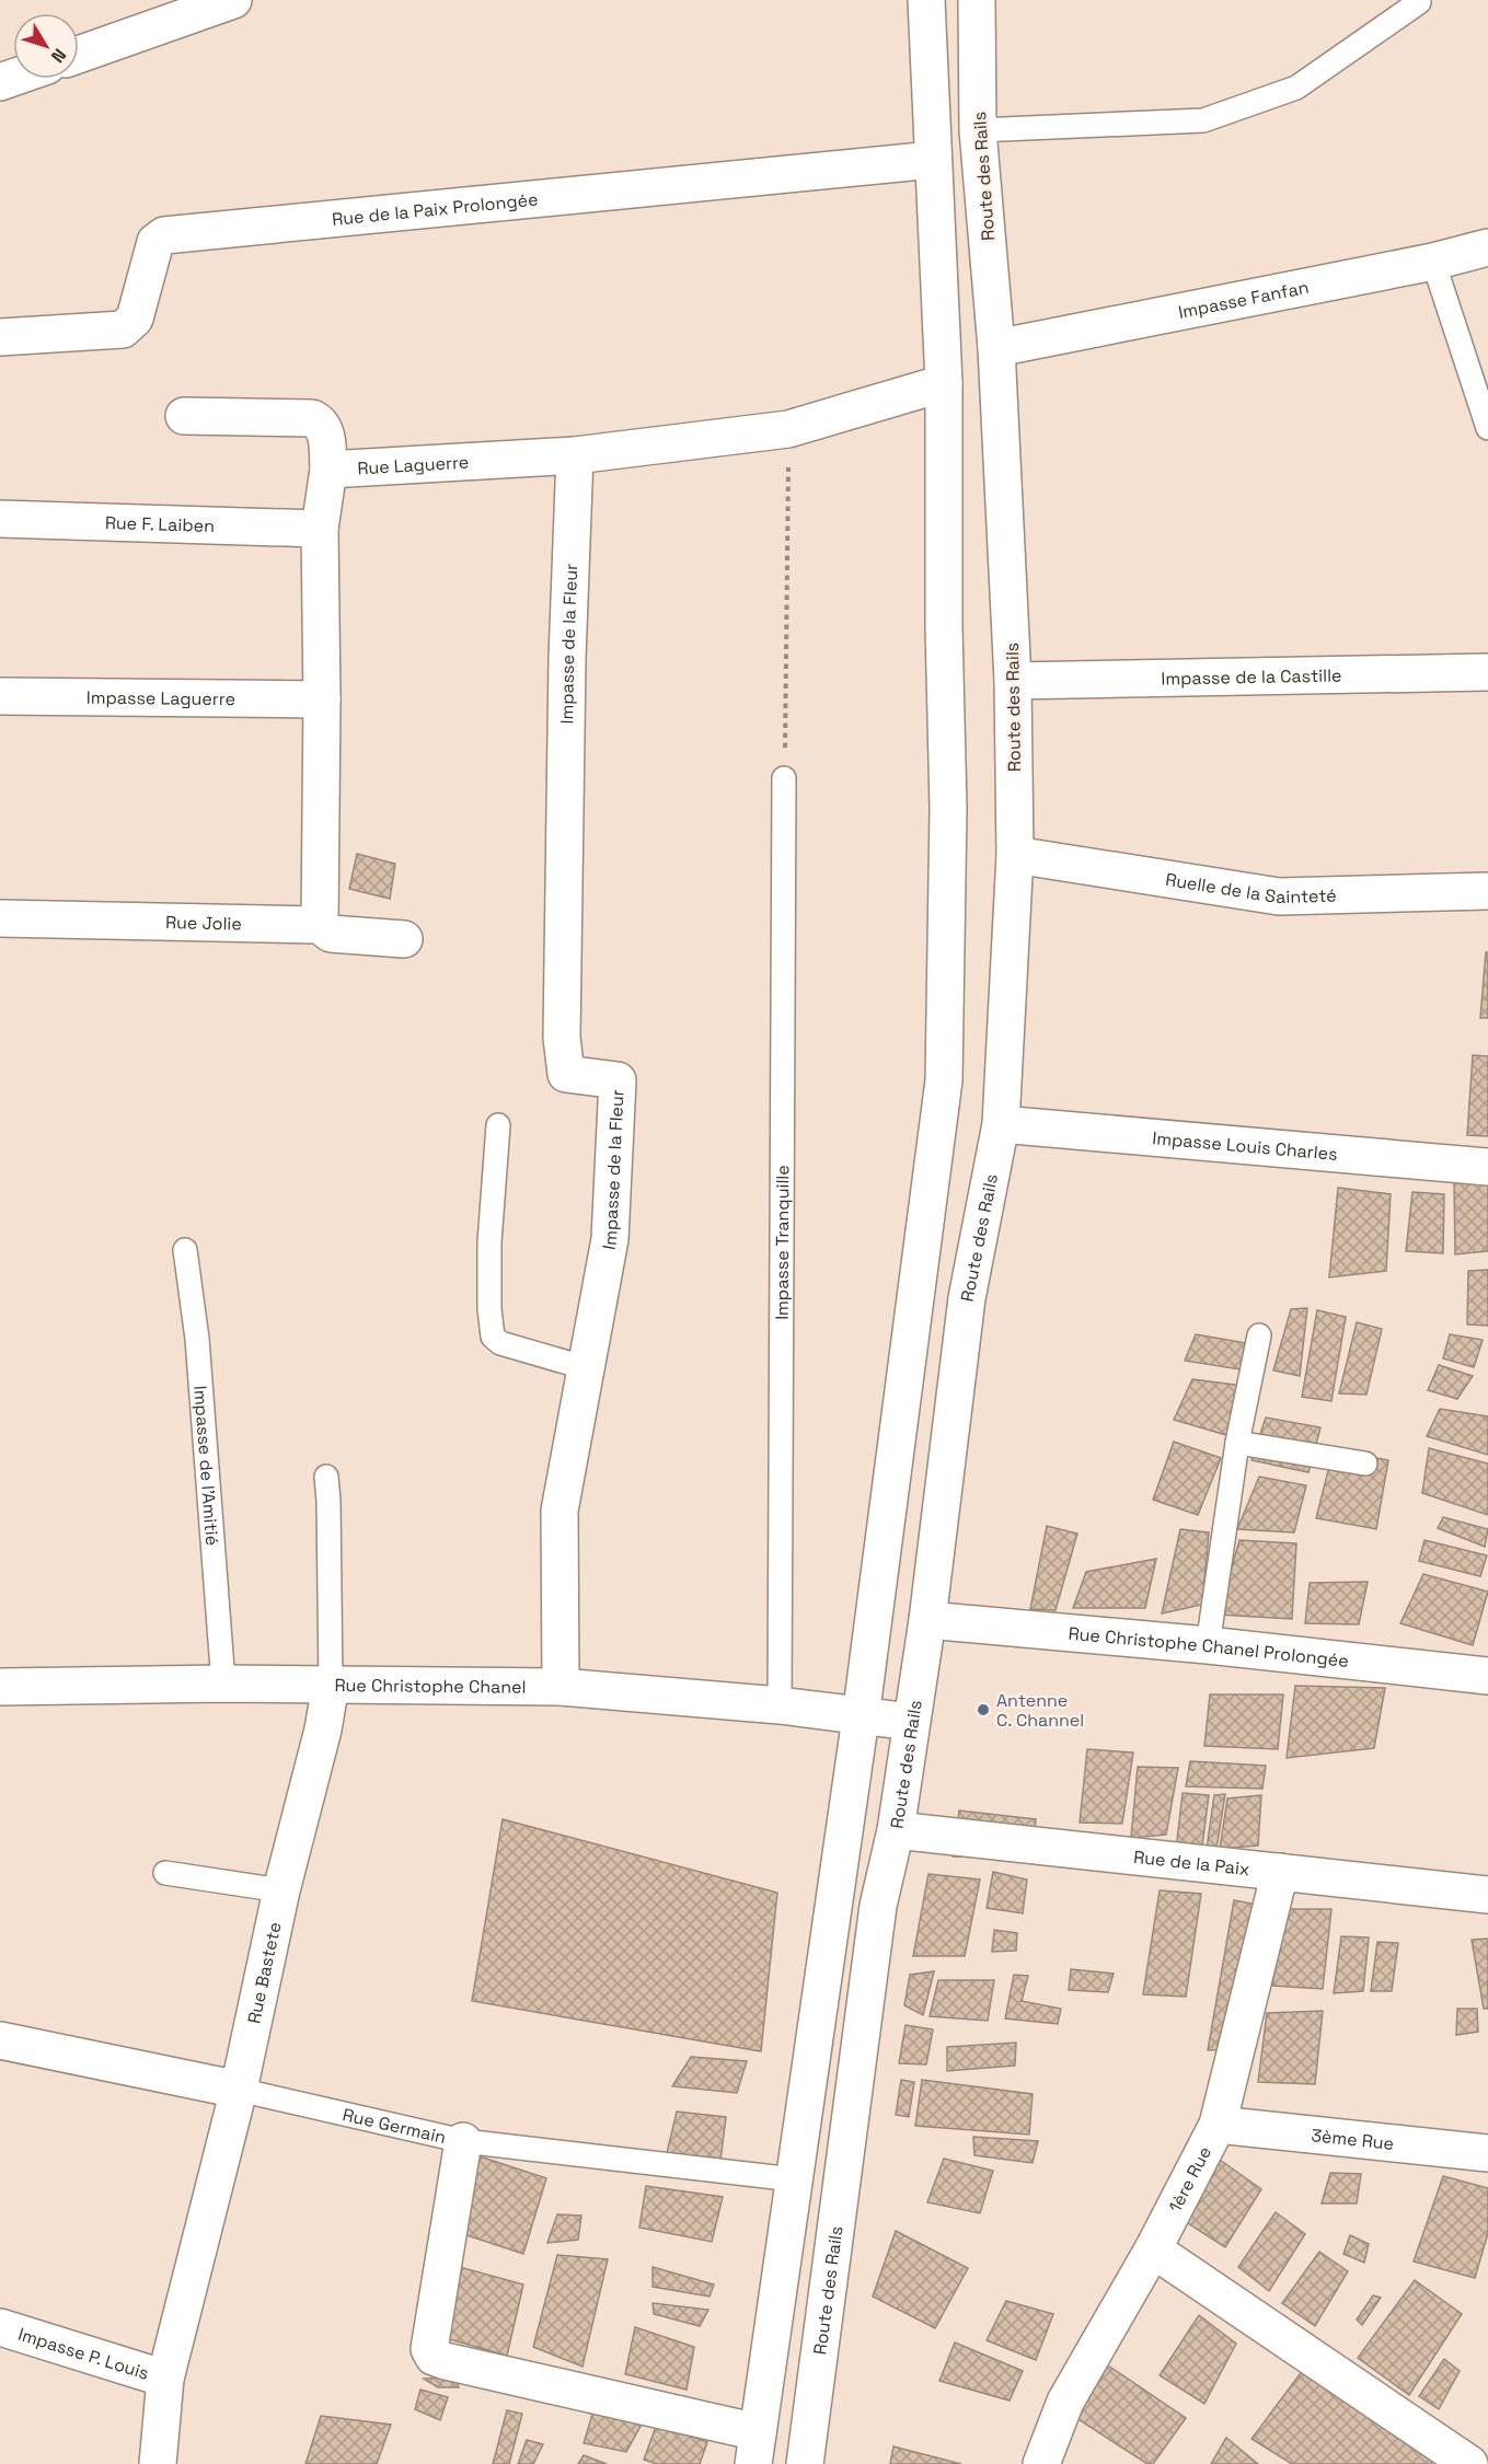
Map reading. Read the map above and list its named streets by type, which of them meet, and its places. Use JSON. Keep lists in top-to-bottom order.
{
  "streets": {
    "street": [
      "Route des Rails",
      "Rue de la Paix Prolongée",
      "Impasse Fanfan",
      "Rue Laguerre",
      "Rue F. Laiben",
      "Impasse de la Fleur",
      "Impasse de la Castille",
      "Impasse Laguerre",
      "Ruelle de la Sainteté",
      "Rue Jolie",
      "Impasse Louis Charles",
      "Rue Christophe Chanel Prolongée",
      "Rue Christophe Chanel",
      "Rue de la Paix",
      "Rue Bastete",
      "Rue Germain",
      "3ème Rue",
      "1ère Rue",
      "Impasse P. Louis"
    ],
    "lane": ["Impasse Tranquille", "Impasse de l'Amitié"]
  },
  "crossings": [
    ["Route des Rails", "Impasse Fanfan"],
    ["Route des Rails", "Impasse de la Castille"],
    ["Route des Rails", "Ruelle de la Sainteté"],
    ["Route des Rails", "Impasse Louis Charles"],
    ["Route des Rails", "Rue Christophe Chanel Prolongée"],
    ["Route des Rails", "Rue Christophe Chanel"],
    ["Route des Rails", "Rue de la Paix"],
    ["Rue Laguerre", "Impasse de la Fleur"],
    ["Impasse de la Fleur", "Rue Christophe Chanel"],
    ["Impasse Tranquille", "Rue Christophe Chanel"],
    ["Impasse de l'Amitié", "Rue Christophe Chanel"],
    ["Rue Christophe Chanel", "Rue Bastete"],
    ["Rue de la Paix", "1ère Rue"],
    ["Rue Bastete", "Rue Germain"],
    ["Rue Bastete", "Impasse P. Louis"],
    ["3ème Rue", "1ère Rue"]
  ],
  "places": ["Antenne C. Channel"],
  "north": "bottom right"
}
